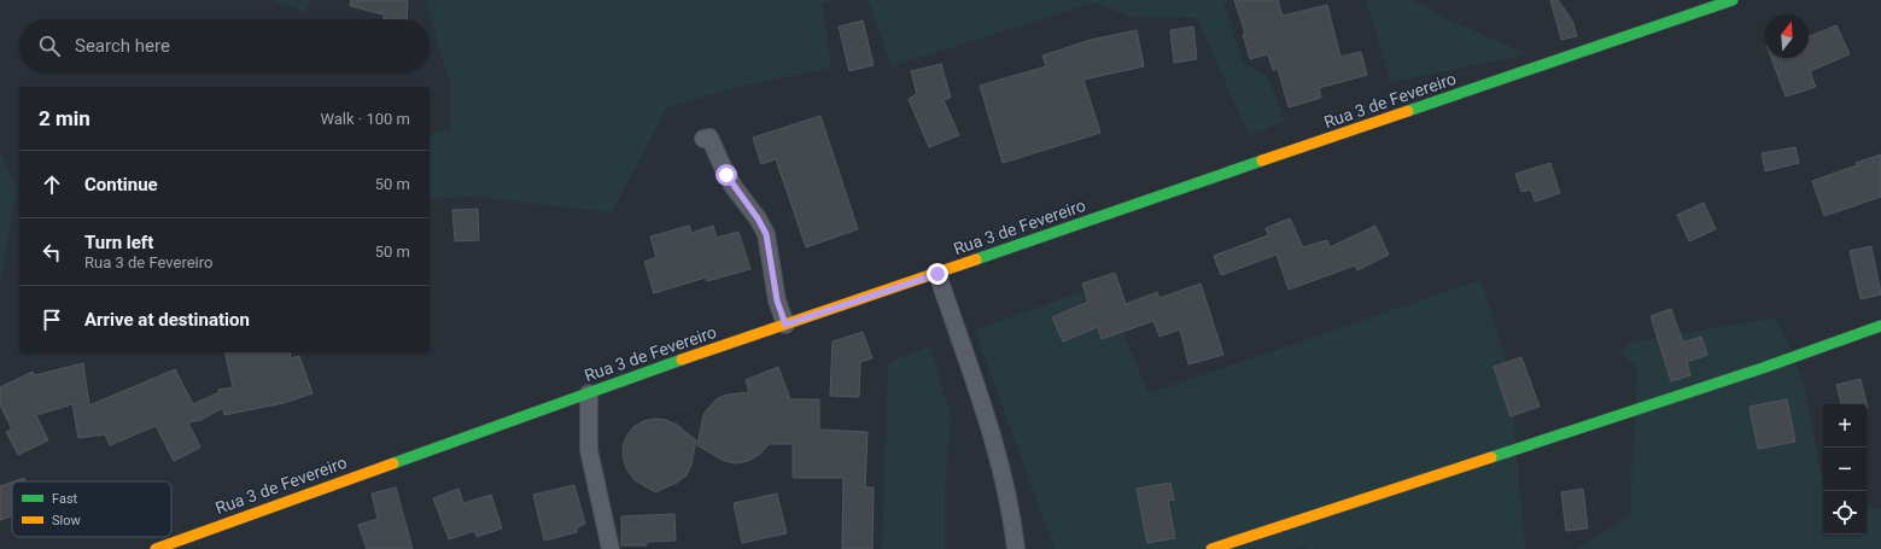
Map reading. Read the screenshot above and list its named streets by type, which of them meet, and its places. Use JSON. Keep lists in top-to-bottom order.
{
  "streets": {
    "main road": ["Rua 3 de Fevereiro"]
  },
  "legend": ["Fast", "Slow"],
  "north": "top",
  "page": {
    "search": "Search here",
    "heading": ["2 min", "Walk · 100 m"],
    "list": [
      ["Continue", "50 m"],
      ["Turn left", "Rua 3 de Fevereiro", "50 m"],
      "Arrive at destination"
    ],
    "map_buttons": ["+", "−"]
  }
}
